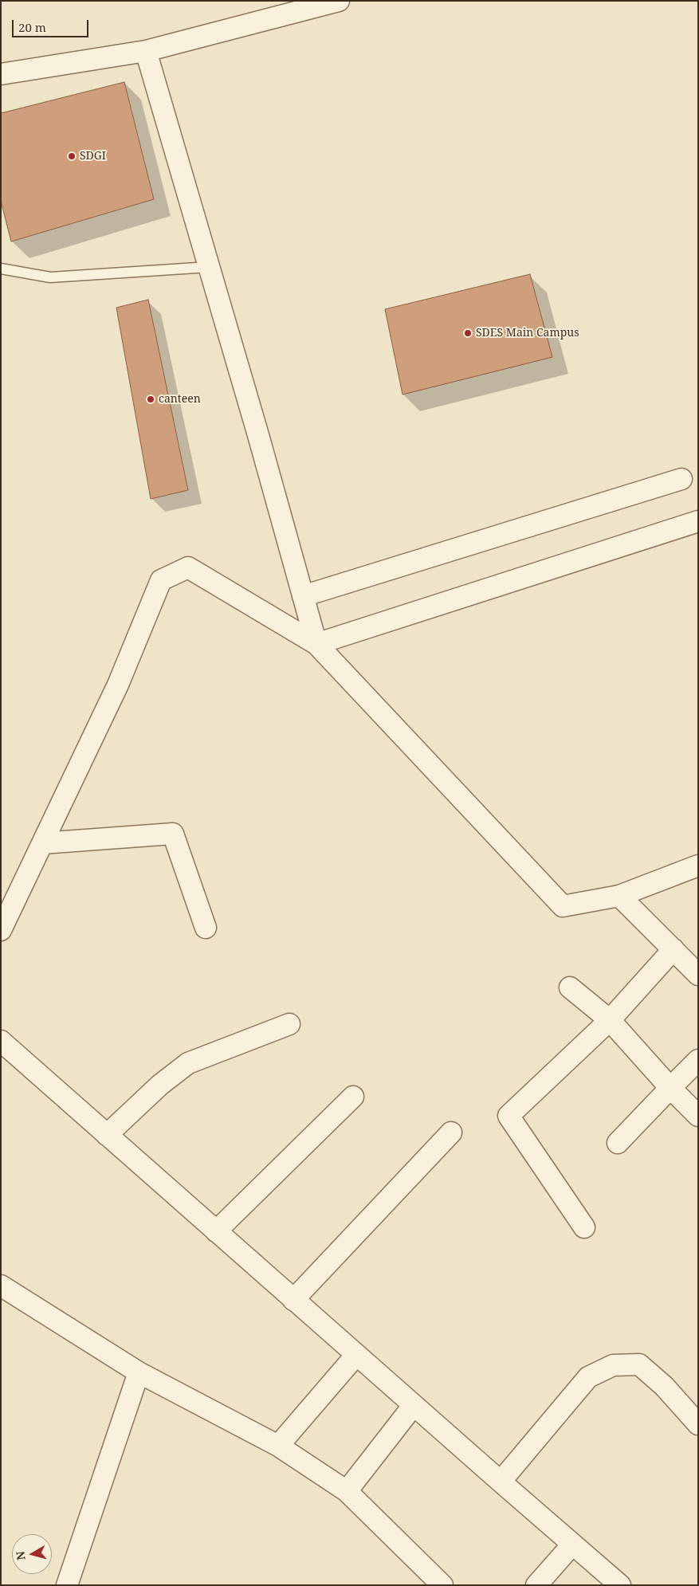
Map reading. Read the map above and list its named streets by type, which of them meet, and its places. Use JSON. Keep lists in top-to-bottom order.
{
  "places": ["SDGI", "SDES Main Campus", "canteen"],
  "scale_bar": "20 m",
  "north": "left"
}
